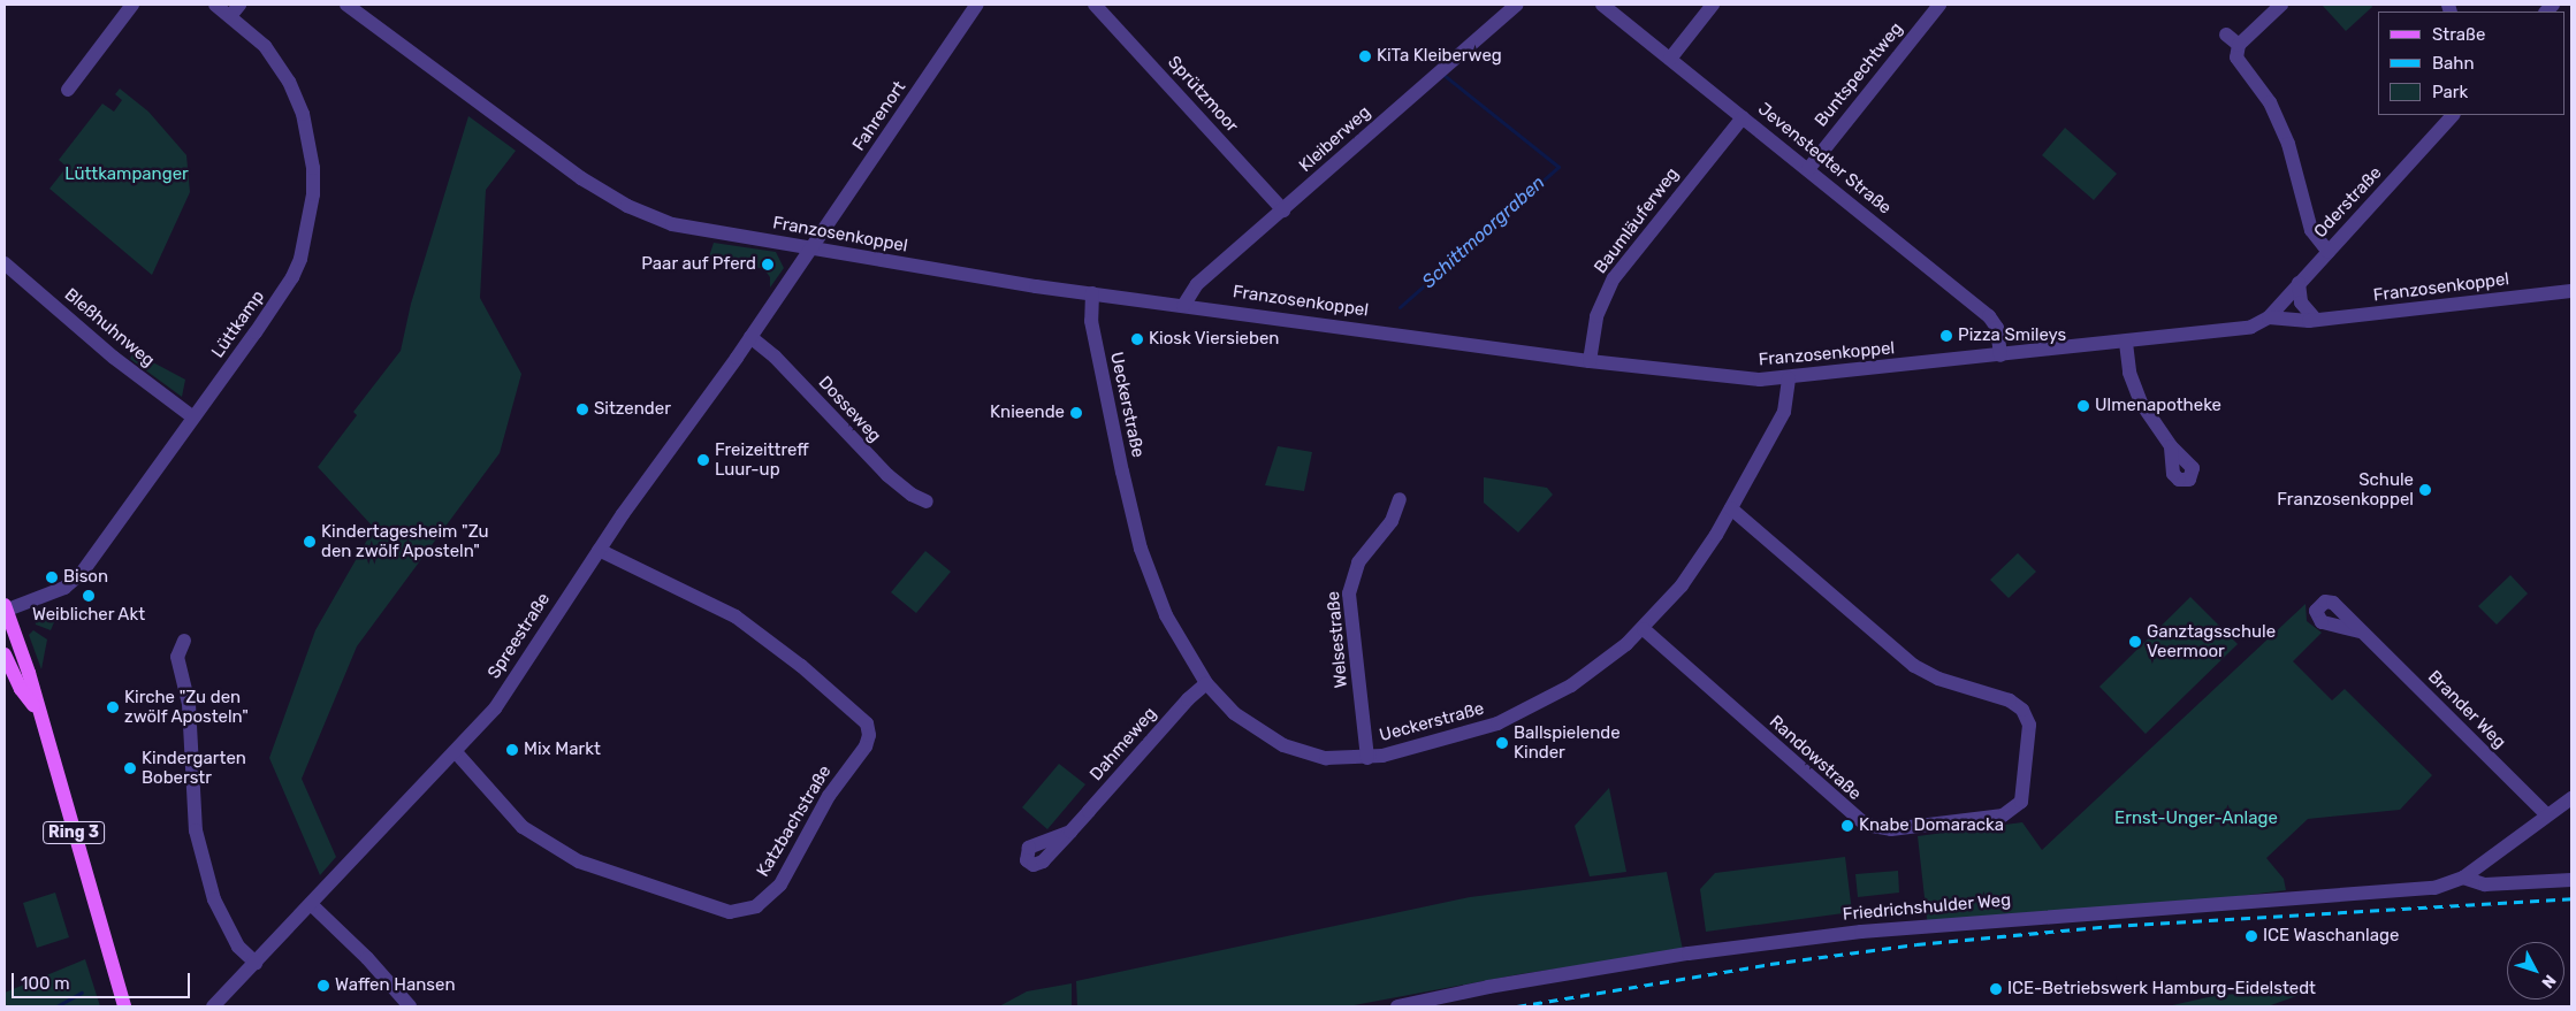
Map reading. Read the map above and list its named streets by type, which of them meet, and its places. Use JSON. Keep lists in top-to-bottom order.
{
  "streets": {
    "main road": ["Ring 3"],
    "street": [
      "Buntspechtweg",
      "Sprützmoor",
      "Fahrenort",
      "Kleiberweg",
      "Jevenstedter Straße",
      "Oderstraße",
      "Baumläuferweg",
      "Franzosenkoppel",
      "Lüttkamp",
      "Bleßhuhnweg",
      "Ueckerstraße",
      "Dosseweg",
      "Spreestraße",
      "Welsestraße",
      "Brander Weg",
      "Dahmeweg",
      "Randowstraße",
      "Katzbachstraße",
      "Friedrichshulder Weg"
    ]
  },
  "crossings": [
    ["Buntspechtweg", "Jevenstedter Straße"],
    ["Sprützmoor", "Kleiberweg"],
    ["Fahrenort", "Franzosenkoppel"],
    ["Fahrenort", "Spreestraße"],
    ["Kleiberweg", "Franzosenkoppel"],
    ["Jevenstedter Straße", "Baumläuferweg"],
    ["Jevenstedter Straße", "Franzosenkoppel"],
    ["Oderstraße", "Franzosenkoppel"],
    ["Baumläuferweg", "Franzosenkoppel"],
    ["Franzosenkoppel", "Ueckerstraße"],
    ["Franzosenkoppel", "Spreestraße"],
    ["Lüttkamp", "Bleßhuhnweg"],
    ["Lüttkamp", "Ring 3"],
    ["Ueckerstraße", "Welsestraße"],
    ["Ueckerstraße", "Dahmeweg"],
    ["Ueckerstraße", "Randowstraße"],
    ["Dosseweg", "Spreestraße"],
    ["Spreestraße", "Katzbachstraße"],
    ["Brander Weg", "Friedrichshulder Weg"]
  ],
  "water": ["Schittmoorgraben"],
  "parks": ["Lüttkampanger", "Ernst-Unger-Anlage"],
  "places": [
    "KiTa Kleiberweg",
    "Paar auf Pferd",
    "Pizza Smileys",
    "Kiosk Viersieben",
    "Ulmenapotheke",
    "Sitzender",
    "Knieende",
    "Freizeittreff Luur-up",
    "Schule Franzosenkoppel",
    "Kindertagesheim \"Zu den zwölf Aposteln\"",
    "Bison",
    "Weiblicher Akt",
    "Ganztagsschule Veermoor",
    "Kirche \"Zu den zwölf Aposteln\"",
    "Ballspielende Kinder",
    "Mix Markt",
    "Kindergarten Boberstr",
    "Knabe Domaracka",
    "ICE Waschanlage",
    "Waffen Hansen",
    "ICE-Betriebswerk Hamburg-Eidelstedt"
  ],
  "legend": ["Straße", "Bahn", "Park"],
  "scale_bar": "100 m",
  "north": "bottom right"
}
